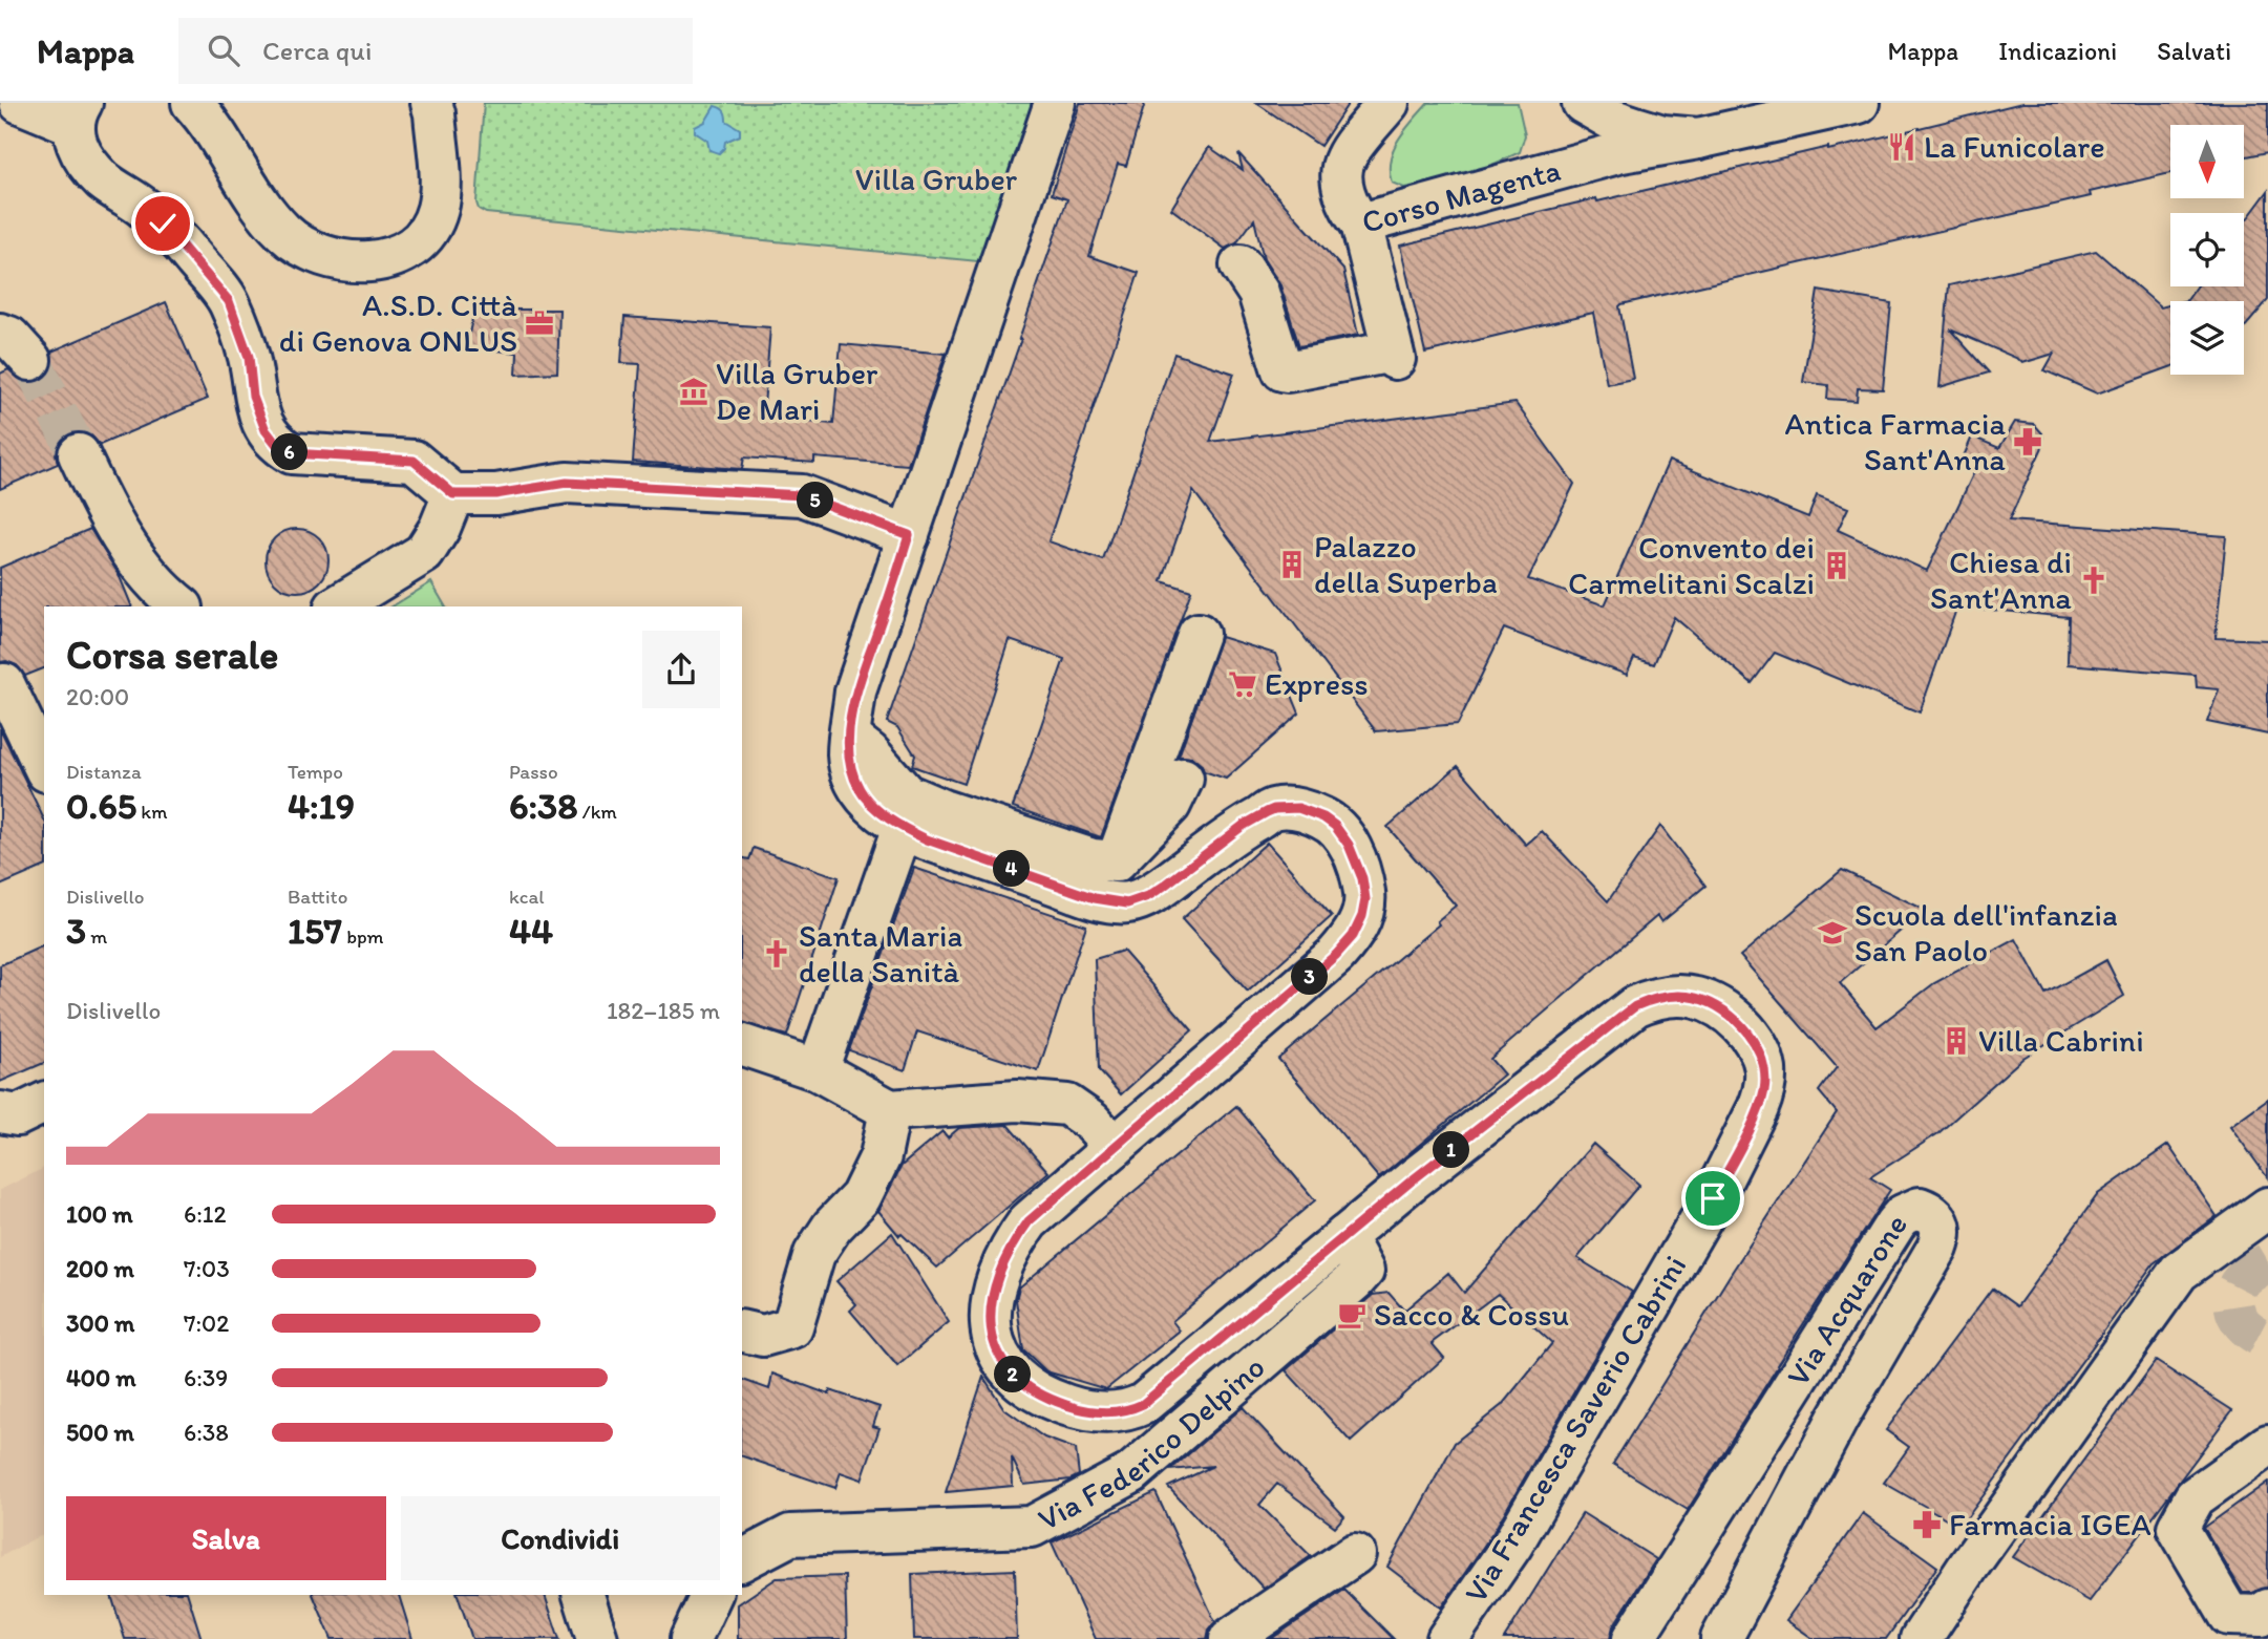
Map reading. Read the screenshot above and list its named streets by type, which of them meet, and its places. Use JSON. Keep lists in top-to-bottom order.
{
  "streets": {
    "street": [
      "Corso Magenta",
      "Via Acquarone",
      "Via Francesca Saverio Cabrini",
      "Via Federico Delpino"
    ]
  },
  "crossings": [
    ["Via Francesca Saverio Cabrini", "Via Federico Delpino"]
  ],
  "parks": ["Villa Gruber"],
  "places": {
    "restaurant": ["La Funicolare"],
    "office": ["A.S.D. Città di Genova ONLUS"],
    "museum": ["Villa Gruber De Mari"],
    "pharmacy": ["Antica Farmacia Sant'Anna", "Farmacia IGEA"],
    "building": ["Palazzo della Superba", "Convento dei Carmelitani Scalzi", "Villa Cabrini"],
    "church": ["Chiesa di Sant'Anna", "Santa Maria della Sanità"],
    "supermarket": ["Express"],
    "school or university": ["Scuola dell'infanzia San Paolo"],
    "cafe": ["Sacco & Cossu"]
  },
  "north": "bottom",
  "page": {
    "header": "Mappa",
    "search": "Cerca qui",
    "nav": ["Mappa", "Indicazioni", "Salvati"],
    "pins": [
      "6",
      "5",
      "4",
      "3",
      "1",
      "2"
    ],
    "heading": ["Corsa serale", "20:00"],
    "stats": [
      ["Distanza", "0.65 km"],
      ["Tempo", "4:19"],
      ["Passo", "6:38 /km"],
      ["Dislivello", "3 m"],
      ["Battito", "157 bpm"],
      ["kcal", "44"]
    ],
    "chart": ["Dislivello", "182–185 m"],
    "list": [
      {
        "name": "100 m",
        "note": "6:12"
      },
      {
        "name": "200 m",
        "note": "7:03"
      },
      {
        "name": "300 m",
        "note": "7:02"
      },
      {
        "name": "400 m",
        "note": "6:39"
      },
      {
        "name": "500 m",
        "note": "6:38"
      }
    ],
    "buttons": ["Salva", "Condividi"]
  }
}
